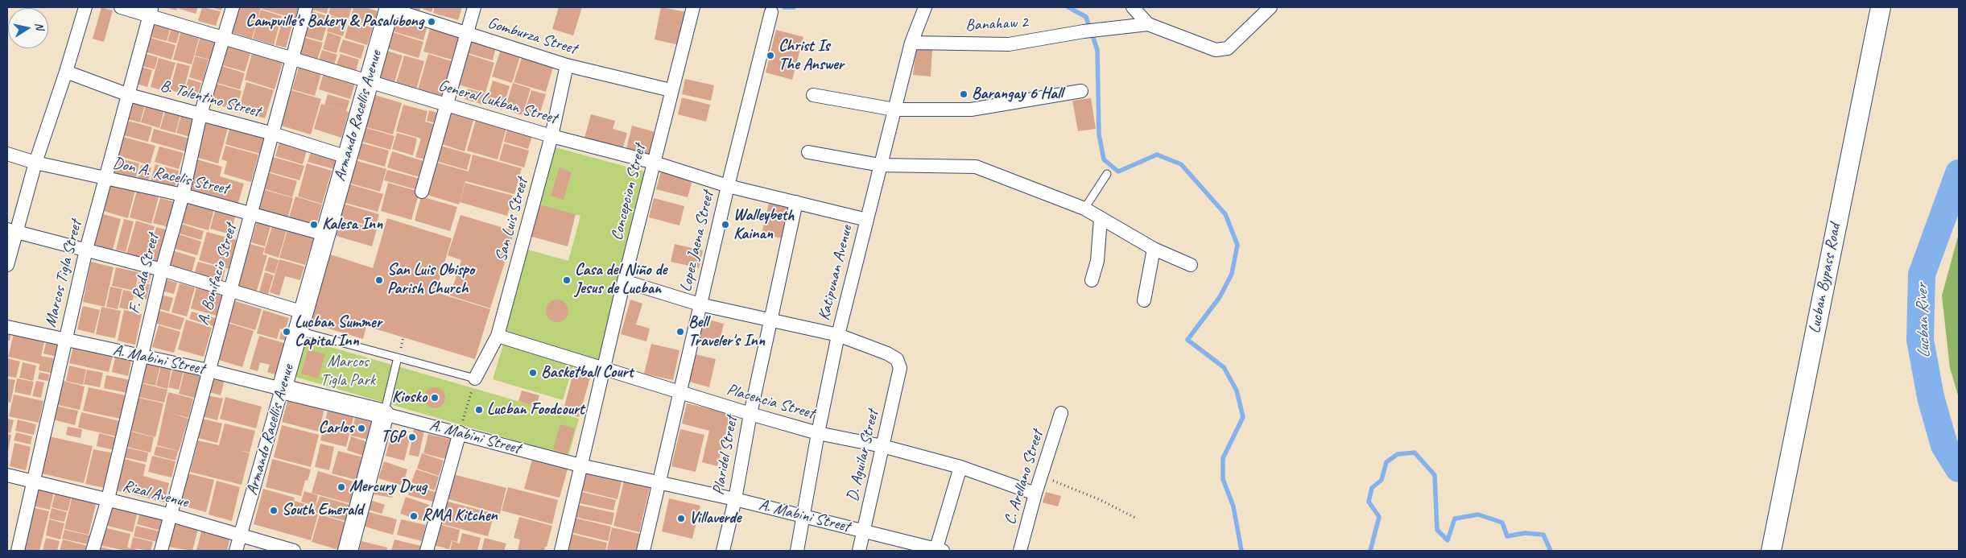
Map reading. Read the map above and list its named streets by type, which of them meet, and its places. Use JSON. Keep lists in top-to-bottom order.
{
  "streets": {
    "main road": ["Armando Racellis Avenue", "Lucban Bypass Road", "A. Mabini Street"],
    "street": [
      "Banahaw 2",
      "Gomburza Street",
      "B. Tolentino Street",
      "General Lukban Street",
      "Don A. Racelis Street",
      "Concepcion Street",
      "San Luis Street",
      "Lopez Jaena Street",
      "Katipunan Avenue",
      "Marcos Tigla Street",
      "F. Rada Street",
      "A. Bonifacio Street",
      "Placencia Street",
      "Plaridel Street",
      "D. Aguilar Street",
      "C. Arellano Street",
      "Rizal Avenue"
    ]
  },
  "crossings": [
    ["Banahaw 2", "Katipunan Avenue"],
    ["Gomburza Street", "Armando Racellis Avenue"],
    ["Gomburza Street", "Concepcion Street"],
    ["Gomburza Street", "San Luis Street"],
    ["B. Tolentino Street", "Armando Racellis Avenue"],
    ["B. Tolentino Street", "Marcos Tigla Street"],
    ["B. Tolentino Street", "F. Rada Street"],
    ["B. Tolentino Street", "A. Bonifacio Street"],
    ["General Lukban Street", "Armando Racellis Avenue"],
    ["General Lukban Street", "Concepcion Street"],
    ["General Lukban Street", "San Luis Street"],
    ["General Lukban Street", "Lopez Jaena Street"],
    ["General Lukban Street", "Katipunan Avenue"],
    ["General Lukban Street", "Marcos Tigla Street"],
    ["General Lukban Street", "F. Rada Street"],
    ["General Lukban Street", "A. Bonifacio Street"],
    ["General Lukban Street", "Plaridel Street"],
    ["Armando Racellis Avenue", "Don A. Racelis Street"],
    ["Armando Racellis Avenue", "A. Mabini Street"],
    ["Armando Racellis Avenue", "Rizal Avenue"],
    ["Don A. Racelis Street", "Marcos Tigla Street"],
    ["Don A. Racelis Street", "F. Rada Street"],
    ["Don A. Racelis Street", "A. Bonifacio Street"],
    ["Concepcion Street", "A. Mabini Street"],
    ["Concepcion Street", "Placencia Street"],
    ["San Luis Street", "Placencia Street"],
    ["Lopez Jaena Street", "A. Mabini Street"],
    ["Lopez Jaena Street", "Placencia Street"],
    ["Katipunan Avenue", "A. Mabini Street"],
    ["Katipunan Avenue", "Placencia Street"],
    ["Katipunan Avenue", "D. Aguilar Street"],
    ["Marcos Tigla Street", "A. Mabini Street"],
    ["Marcos Tigla Street", "Rizal Avenue"],
    ["F. Rada Street", "A. Mabini Street"],
    ["F. Rada Street", "Rizal Avenue"],
    ["A. Bonifacio Street", "A. Mabini Street"],
    ["A. Bonifacio Street", "Rizal Avenue"],
    ["A. Mabini Street", "Plaridel Street"],
    ["A. Mabini Street", "D. Aguilar Street"],
    ["Placencia Street", "Plaridel Street"],
    ["Placencia Street", "D. Aguilar Street"],
    ["Placencia Street", "C. Arellano Street"]
  ],
  "water": ["Lucban River"],
  "parks": ["Marcos Tigla Park"],
  "places": [
    "Campville's Bakery & Pasalubong",
    "Christ Is The Answer",
    "Barangay 6 Hall",
    "Kalesa Inn",
    "Walleybeth Kainan",
    "San Luis Obispo Parish Church",
    "Casa del Niño de Jesus de Lucban",
    "Lucban Summer Capital Inn",
    "Bell Traveler's Inn",
    "Basketball Court",
    "Kiosko",
    "Lucban Foodcourt",
    "Carlos",
    "TGP",
    "Mercury Drug",
    "South Emerald",
    "RMA Kitchen",
    "Villaverde"
  ],
  "north": "right"
}
